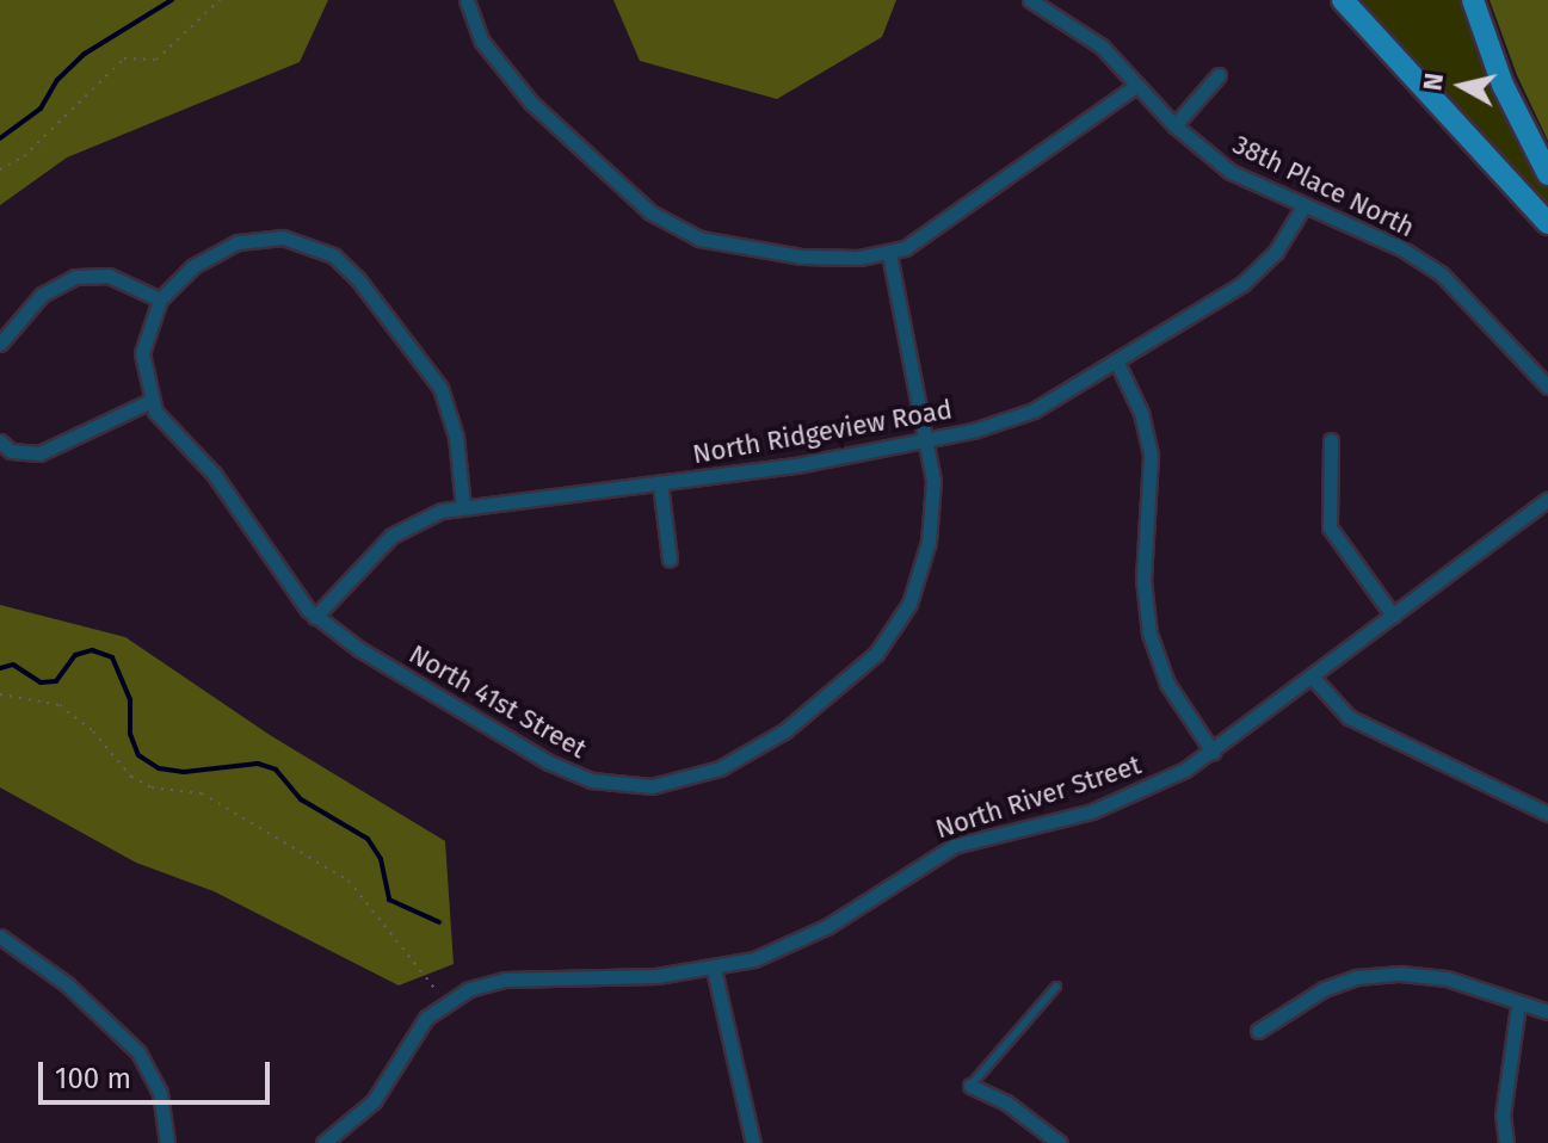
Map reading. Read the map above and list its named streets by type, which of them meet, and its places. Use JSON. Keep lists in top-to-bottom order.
{
  "streets": {
    "street": [
      "38th Place North",
      "North Ridgeview Road",
      "North 41st Street",
      "North River Street"
    ]
  },
  "crossings": [
    ["38th Place North", "North Ridgeview Road"],
    ["North Ridgeview Road", "North 41st Street"]
  ],
  "scale_bar": "100 m",
  "north": "left"
}
